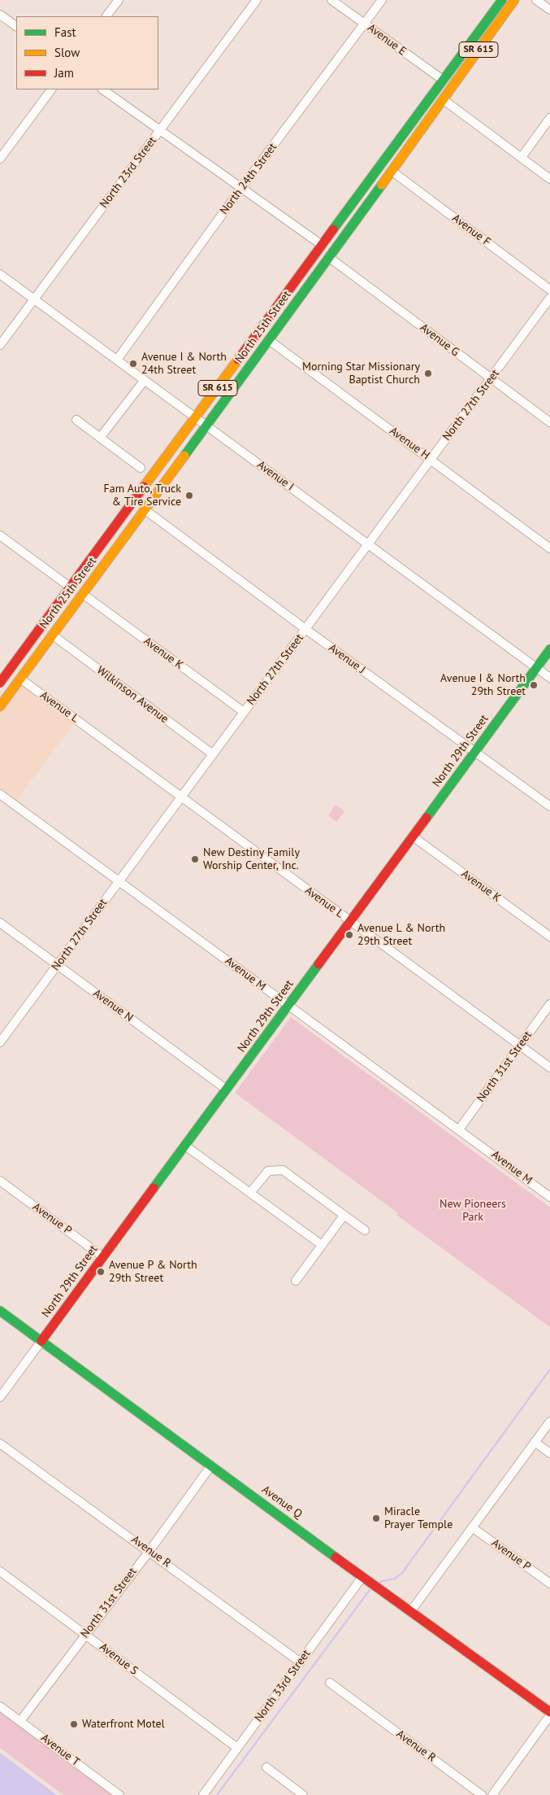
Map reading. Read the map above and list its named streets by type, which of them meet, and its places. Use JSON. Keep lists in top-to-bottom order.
{
  "streets": {
    "main road": [
      "SR 615",
      "North 25th Street",
      "North 29th Street",
      "Avenue Q"
    ],
    "street": [
      "Avenue E",
      "North 23rd Street",
      "North 24th Street",
      "Avenue F",
      "Avenue G",
      "North 27th Street",
      "Avenue H",
      "Avenue I",
      "Avenue K",
      "Avenue J",
      "Wilkinson Avenue",
      "Avenue L",
      "Avenue M",
      "Avenue N",
      "North 31st Street",
      "Avenue P",
      "Avenue R",
      "Avenue S",
      "North 33rd Street",
      "Avenue T"
    ]
  },
  "crossings": [
    ["Avenue E", "North 24th Street"],
    ["Avenue E", "North 25th Street"],
    ["North 23rd Street", "Avenue I"],
    ["North 24th Street", "Avenue I"],
    ["Avenue F", "North 25th Street"],
    ["North 25th Street", "Avenue G"],
    ["North 25th Street", "Avenue H"],
    ["North 25th Street", "Avenue I"],
    ["North 25th Street", "Avenue K"],
    ["North 25th Street", "Avenue J"],
    ["North 25th Street", "Wilkinson Avenue"],
    ["North 25th Street", "Avenue L"],
    ["Avenue G", "North 27th Street"],
    ["North 27th Street", "Avenue H"],
    ["North 27th Street", "Avenue I"],
    ["North 27th Street", "Avenue K"],
    ["North 27th Street", "Avenue J"],
    ["North 27th Street", "Wilkinson Avenue"],
    ["North 27th Street", "Avenue L"],
    ["North 27th Street", "Avenue M"],
    ["North 27th Street", "Avenue N"],
    ["Avenue I", "North 29th Street"],
    ["Avenue K", "North 29th Street"],
    ["Avenue J", "North 29th Street"],
    ["Avenue L", "North 29th Street"],
    ["Avenue L", "North 31st Street"],
    ["North 29th Street", "Avenue M"],
    ["North 29th Street", "Avenue N"],
    ["North 29th Street", "Avenue P"],
    ["North 29th Street", "Avenue Q"],
    ["Avenue M", "North 31st Street"],
    ["North 31st Street", "Avenue Q"],
    ["North 31st Street", "Avenue R"],
    ["North 31st Street", "Avenue S"],
    ["North 31st Street", "Avenue T"],
    ["Avenue Q", "North 33rd Street"],
    ["Avenue R", "North 33rd Street"],
    ["Avenue S", "North 33rd Street"]
  ],
  "parks": ["New Pioneers Park"],
  "places": [
    "Avenue I & North 24th Street",
    "Morning Star Missionary Baptist Church",
    "Fam Auto, Truck & Tire Service",
    "Avenue I & North 29th Street",
    "New Destiny Family Worship Center, Inc.",
    "Avenue L & North 29th Street",
    "Avenue P & North 29th Street",
    "Miracle Prayer Temple",
    "Waterfront Motel"
  ],
  "legend": ["Fast", "Slow", "Jam"]
}
